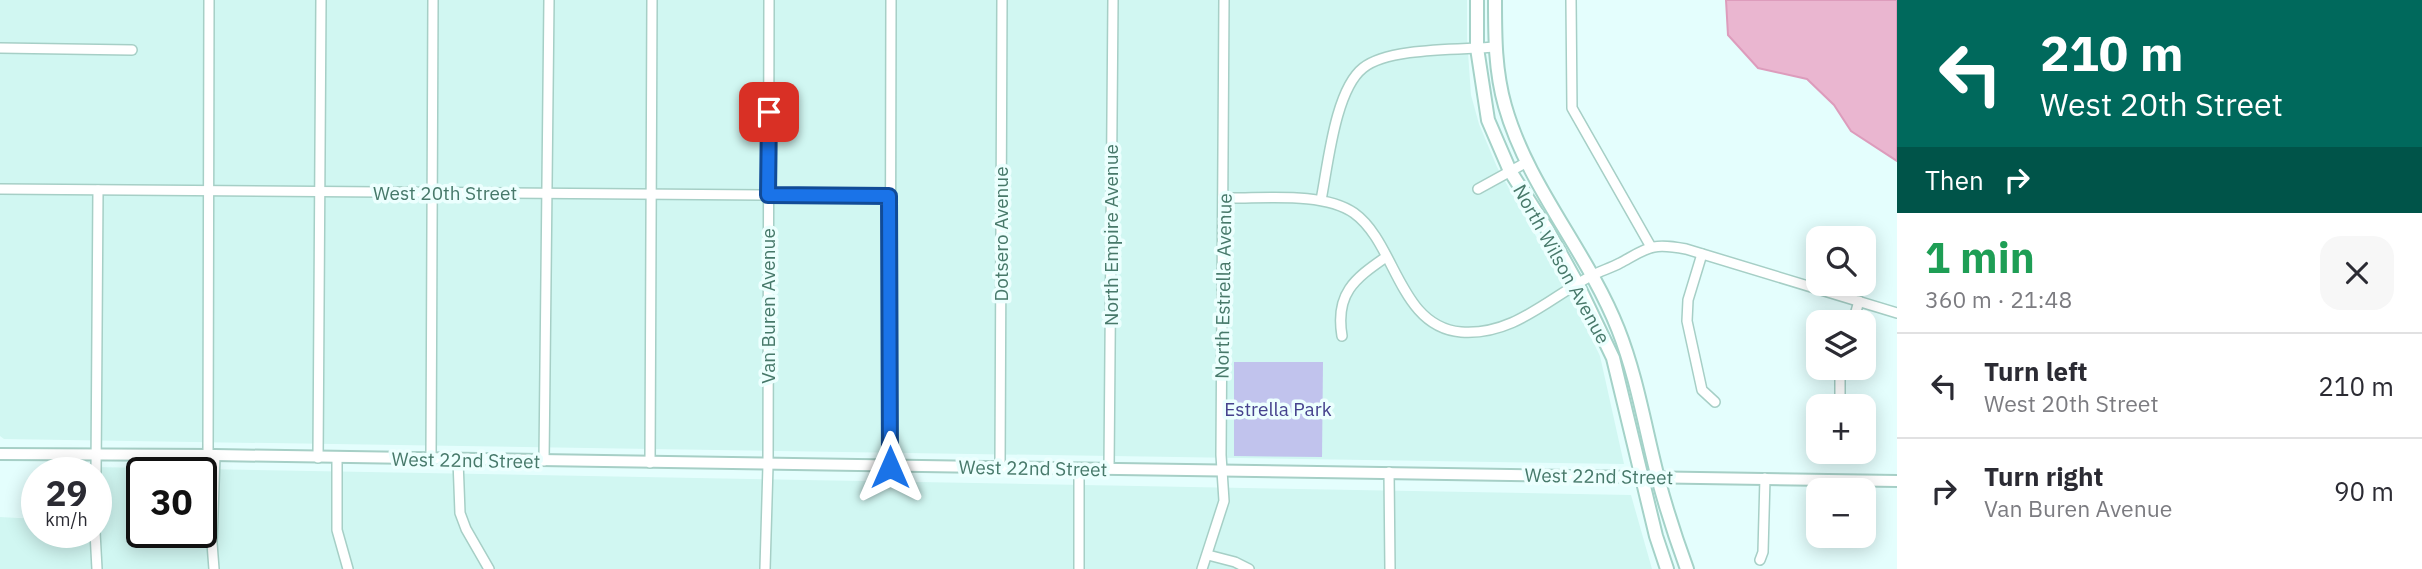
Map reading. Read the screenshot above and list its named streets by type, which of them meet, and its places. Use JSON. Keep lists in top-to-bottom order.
{
  "streets": {
    "main road": ["North Wilson Avenue"],
    "street": [
      "West 20th Street",
      "Dotsero Avenue",
      "North Empire Avenue",
      "North Estrella Avenue",
      "Van Buren Avenue",
      "West 22nd Street"
    ]
  },
  "crossings": [
    ["West 20th Street", "Van Buren Avenue"],
    ["Dotsero Avenue", "West 22nd Street"],
    ["North Empire Avenue", "West 22nd Street"],
    ["North Wilson Avenue", "West 22nd Street"],
    ["North Estrella Avenue", "West 22nd Street"],
    ["Van Buren Avenue", "West 22nd Street"]
  ],
  "parks": ["Estrella Park"],
  "page": {
    "turn": ["210 m", "West 20th Street"],
    "then": "Then",
    "heading": ["1 min", "360 m · 21:48"],
    "map_buttons": ["+", "−"],
    "list": [
      {
        "name": "Turn left",
        "note": "West 20th Street",
        "value": "210 m"
      },
      {
        "name": "Turn right",
        "note": "Van Buren Avenue",
        "value": "90 m"
      }
    ],
    "speed": "29 km/h",
    "limit": "30"
  }
}
